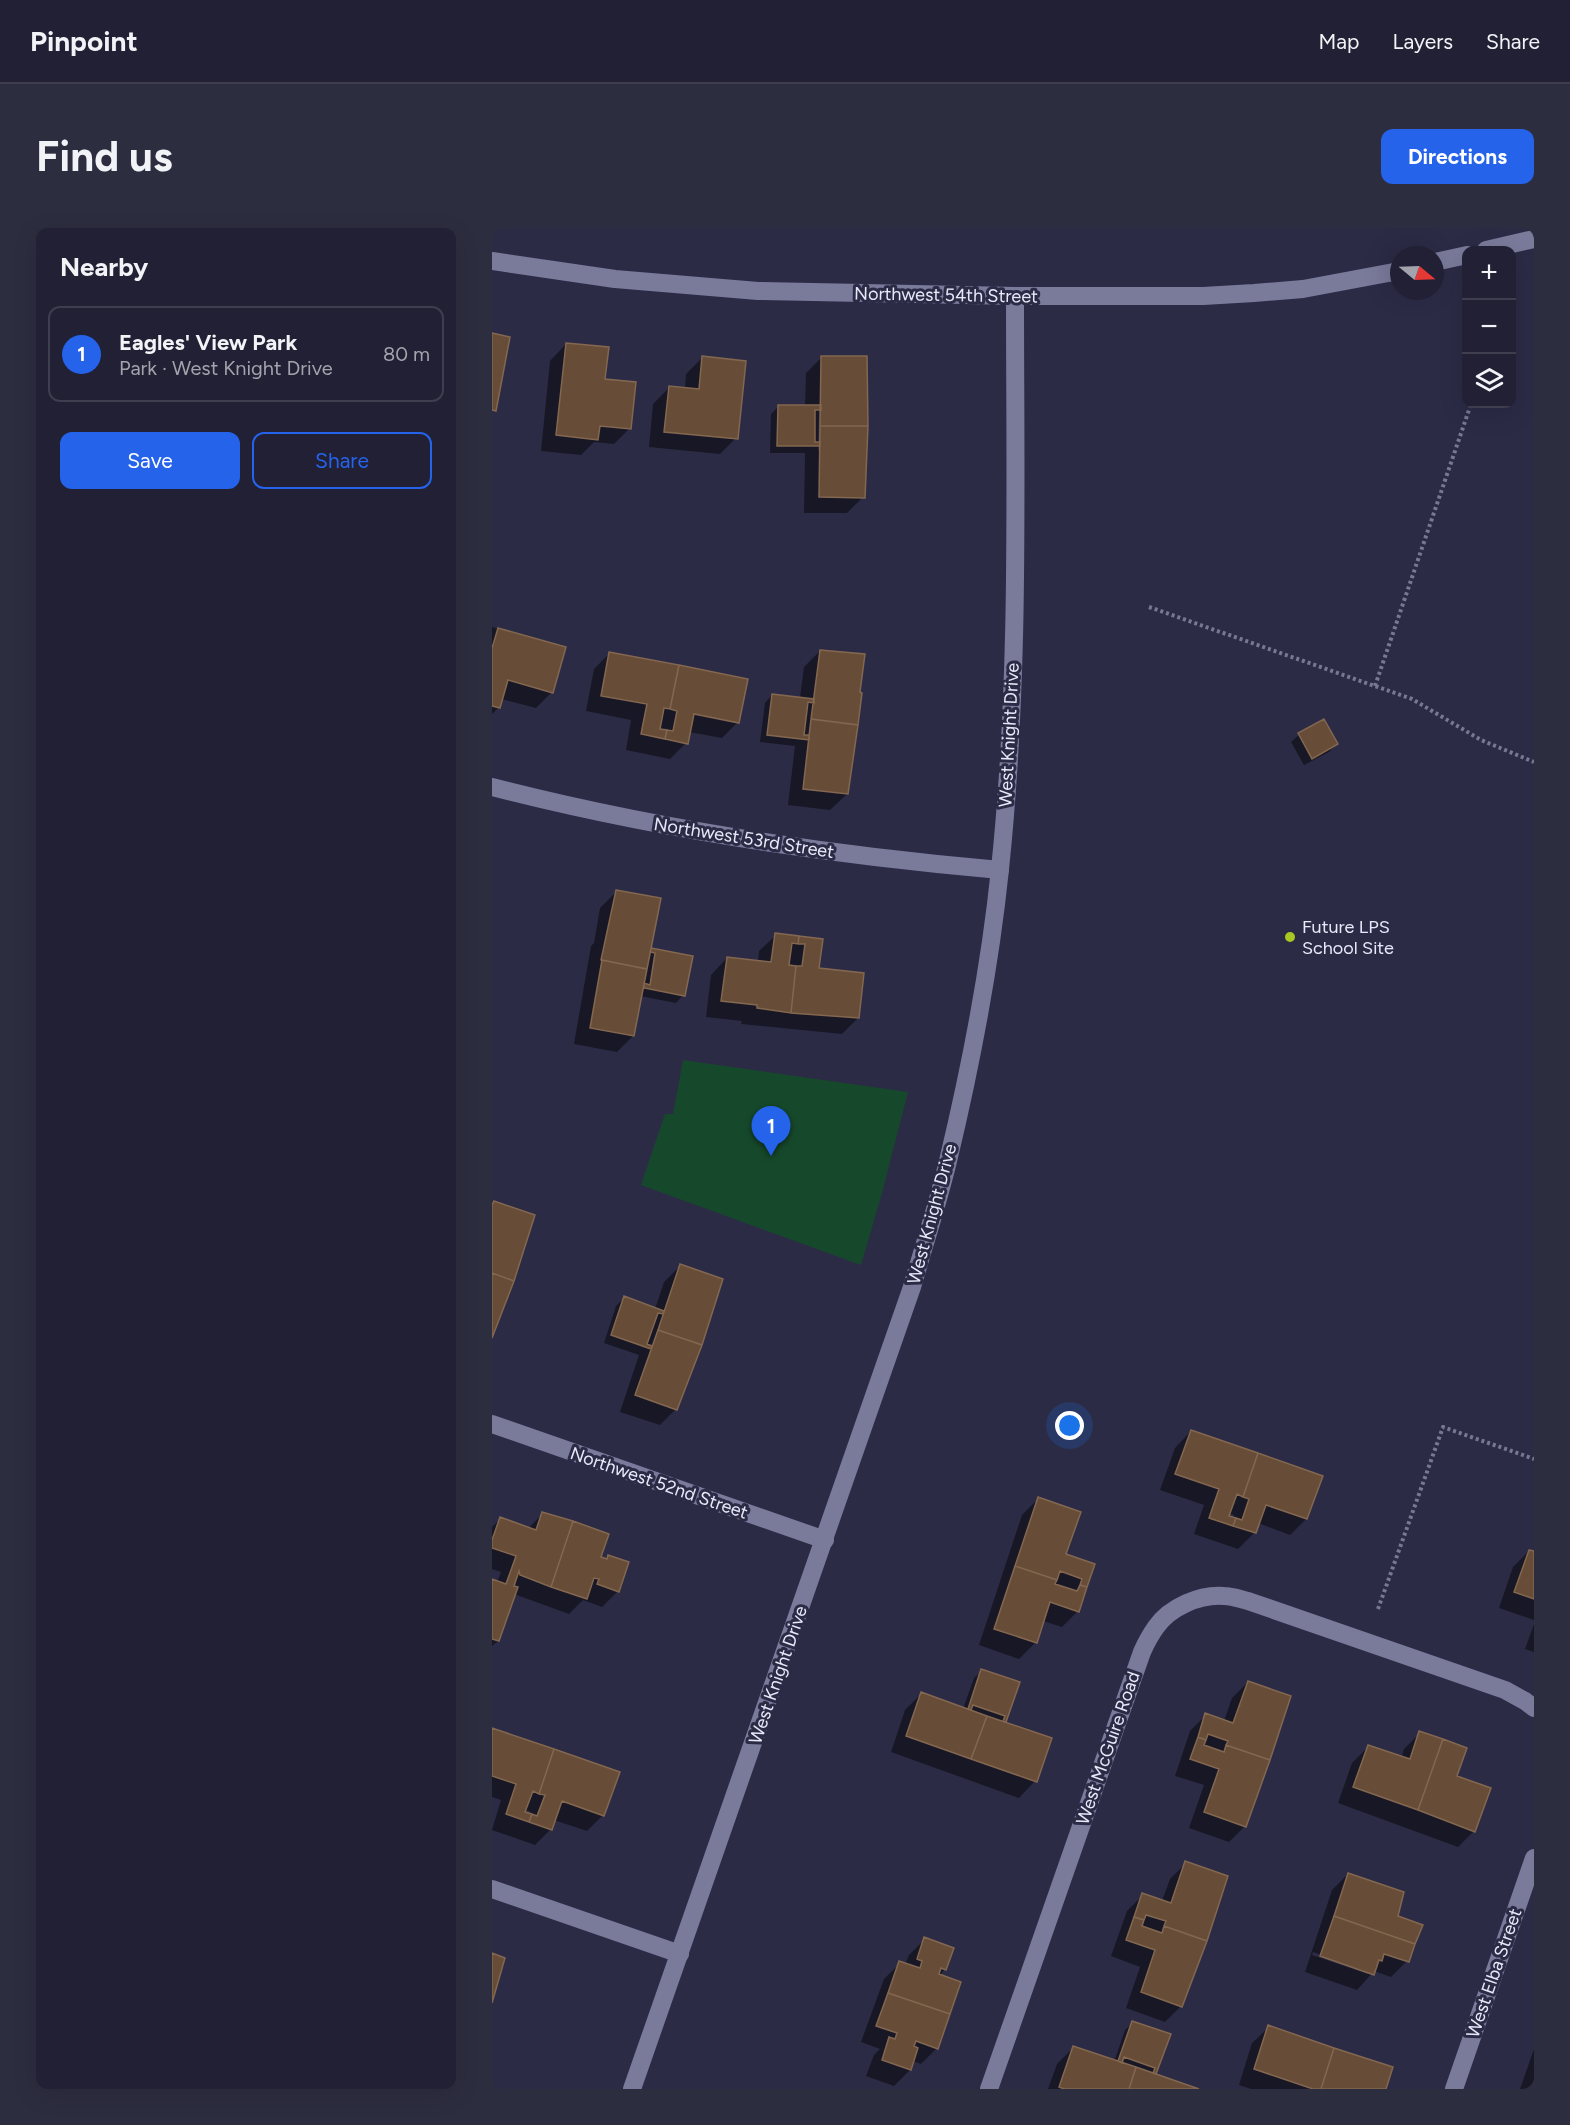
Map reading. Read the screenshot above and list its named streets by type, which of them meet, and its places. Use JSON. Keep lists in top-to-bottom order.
{
  "streets": {
    "street": [
      "Northwest 54th Street",
      "West Knight Drive",
      "Northwest 53rd Street",
      "Northwest 52nd Street",
      "West McGuire Road",
      "West Elba Street"
    ]
  },
  "crossings": [
    ["Northwest 54th Street", "West Knight Drive"],
    ["West Knight Drive", "Northwest 53rd Street"],
    ["West Knight Drive", "Northwest 52nd Street"]
  ],
  "places": ["Future LPS School Site"],
  "north": "right",
  "page": {
    "header": "Pinpoint",
    "nav": ["Map", "Layers", "Share"],
    "buttons": [
      "Directions",
      ["Save", "Share"]
    ],
    "title": "Find us",
    "heading": "Nearby",
    "map_buttons": ["+", "−"],
    "list": [
      {
        "mark": "1",
        "name": "Eagles' View Park",
        "note": "Park · West Knight Drive",
        "value": "80 m"
      }
    ],
    "pins": "1"
  }
}
